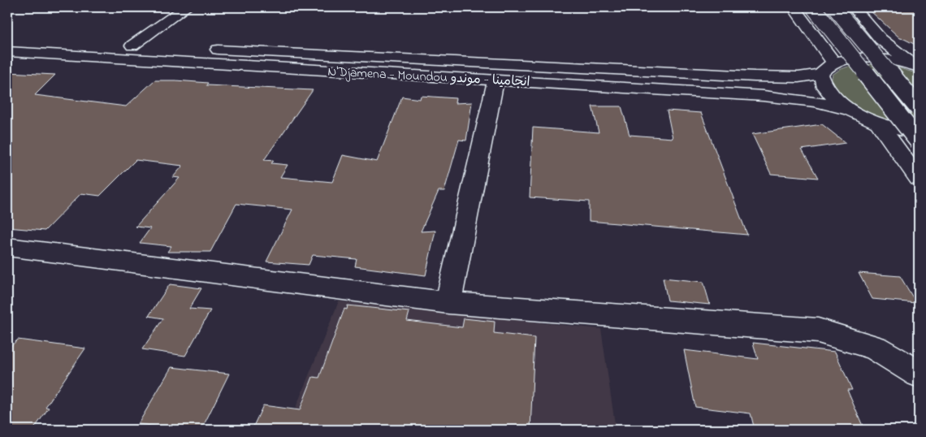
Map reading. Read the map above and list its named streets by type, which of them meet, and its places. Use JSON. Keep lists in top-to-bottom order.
{
  "streets": {
    "main road": ["N'Djamena - Moundou انجامينا - موندو"]
  }
}
